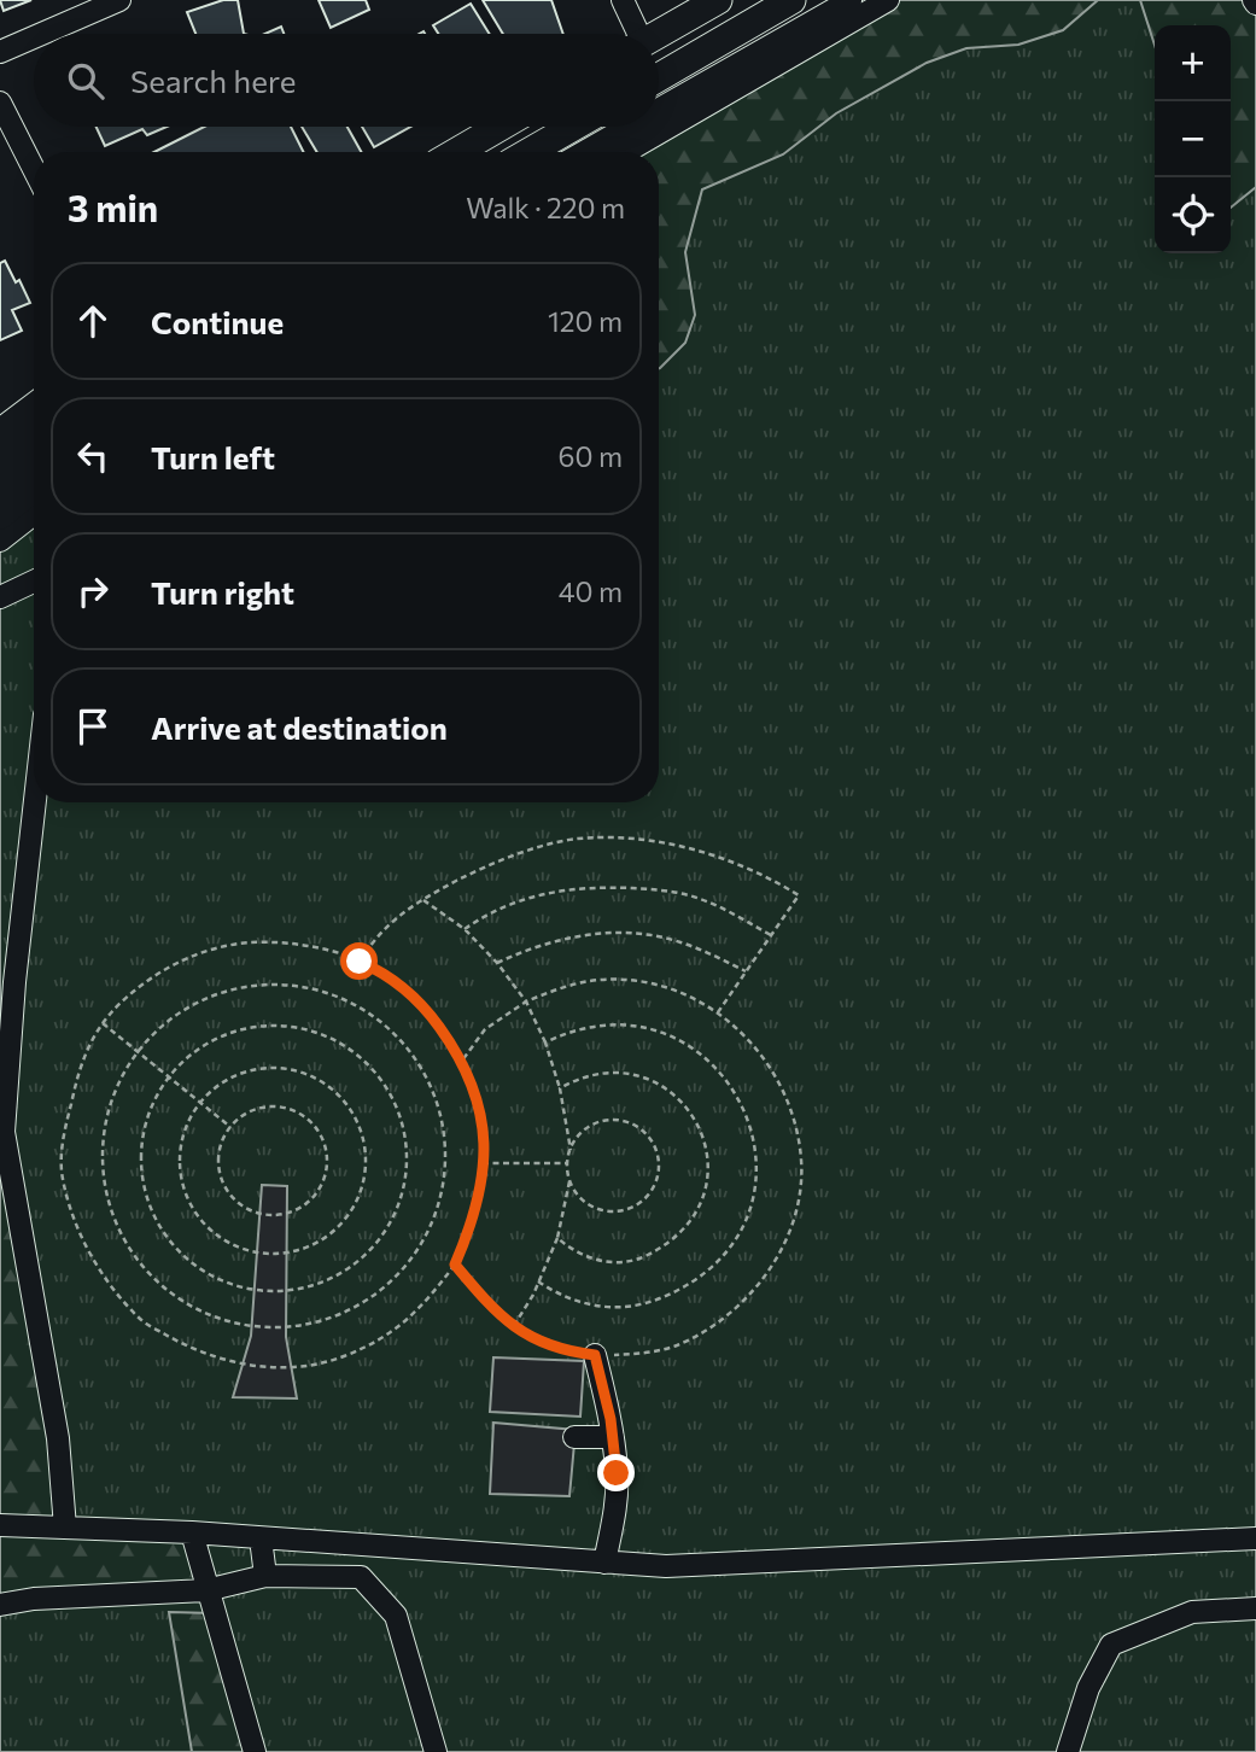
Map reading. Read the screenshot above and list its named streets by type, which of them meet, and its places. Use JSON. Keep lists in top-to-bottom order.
{
  "page": {
    "map_buttons": ["+", "−"],
    "search": "Search here",
    "heading": ["3 min", "Walk · 220 m"],
    "list": [
      ["Continue", "120 m"],
      ["Turn left", "60 m"],
      ["Turn right", "40 m"],
      "Arrive at destination"
    ]
  }
}
